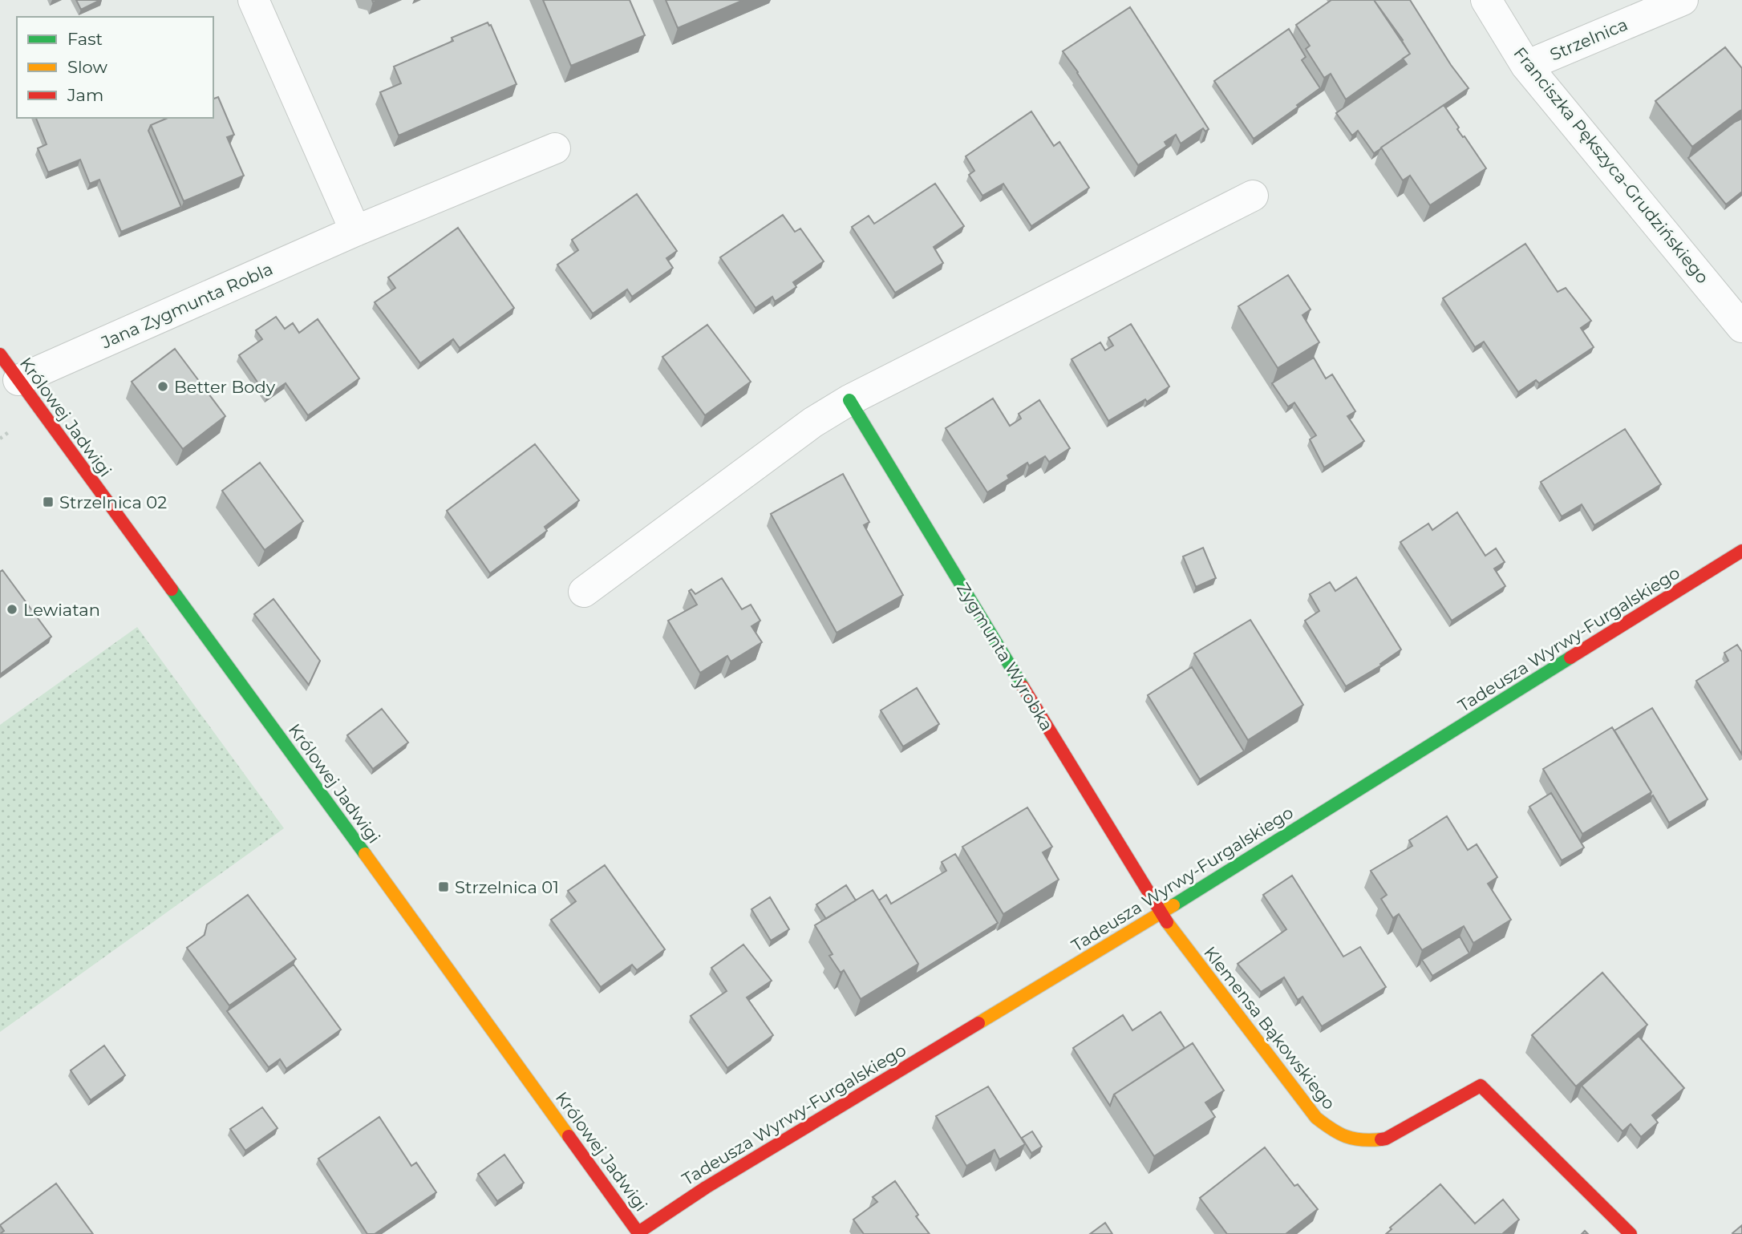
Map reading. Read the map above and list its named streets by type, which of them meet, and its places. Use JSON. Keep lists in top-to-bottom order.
{
  "streets": {
    "street": [
      "Strzelnica",
      "Franciszka Pększyca-Grudzińskiego",
      "Jana Zygmunta Robla",
      "Królowej Jadwigi",
      "Tadeusza Wyrwy-Furgalskiego",
      "Zygmunta Wyrobka",
      "Klemensa Bąkowskiego"
    ]
  },
  "crossings": [
    ["Strzelnica", "Franciszka Pększyca-Grudzińskiego"],
    ["Jana Zygmunta Robla", "Królowej Jadwigi"],
    ["Królowej Jadwigi", "Tadeusza Wyrwy-Furgalskiego"],
    ["Tadeusza Wyrwy-Furgalskiego", "Zygmunta Wyrobka"],
    ["Tadeusza Wyrwy-Furgalskiego", "Klemensa Bąkowskiego"],
    ["Zygmunta Wyrobka", "Klemensa Bąkowskiego"]
  ],
  "places": {
    "other": ["Better Body", "Lewiatan"],
    "transit": ["Strzelnica 02", "Strzelnica 01"]
  },
  "legend": ["Fast", "Slow", "Jam"]
}
